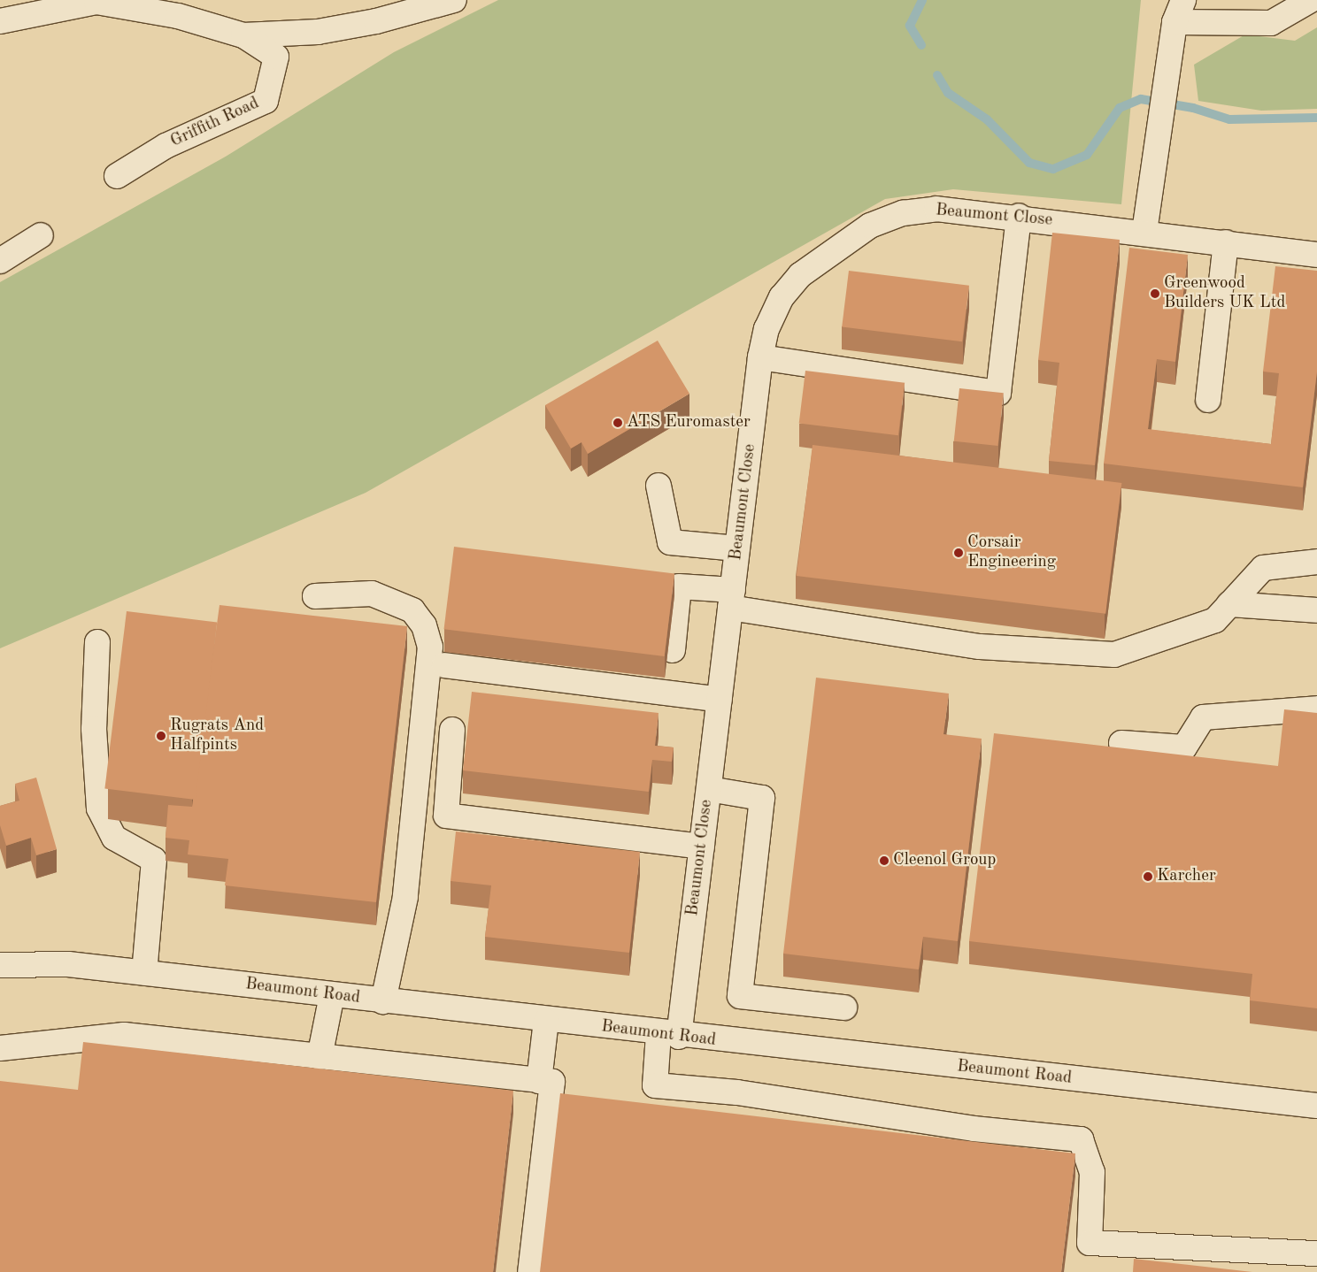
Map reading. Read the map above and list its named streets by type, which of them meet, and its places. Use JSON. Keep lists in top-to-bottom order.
{
  "streets": {
    "street": ["Griffith Road", "Beaumont Close", "Beaumont Road"]
  },
  "crossings": [
    ["Beaumont Close", "Beaumont Road"]
  ],
  "places": [
    "Greenwood Builders UK Ltd",
    "ATS Euromaster",
    "Corsair Engineering",
    "Rugrats And Halfpints",
    "Cleenol Group",
    "Karcher"
  ]
}
